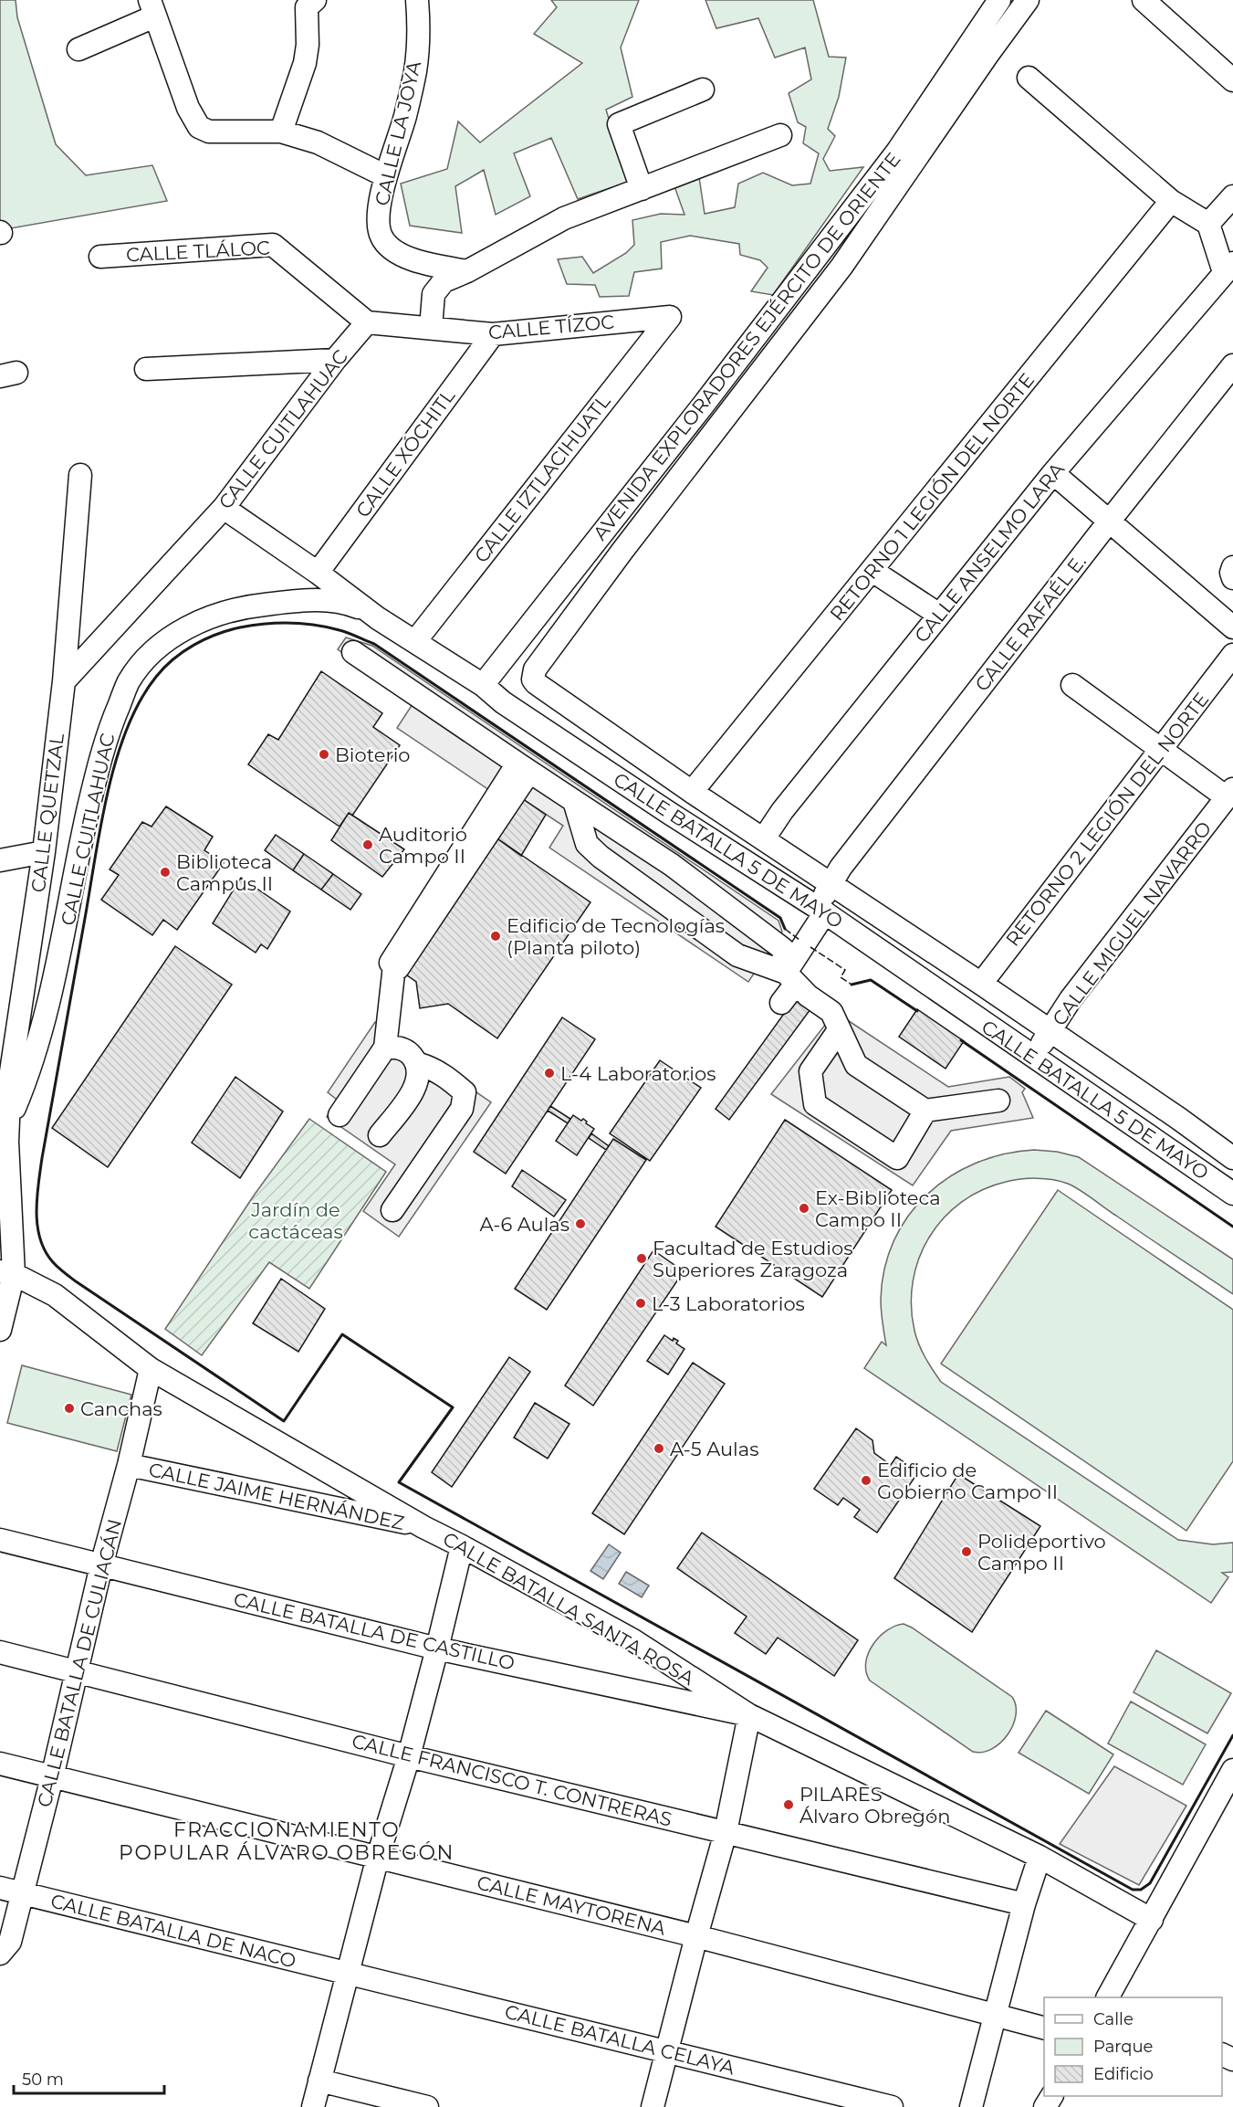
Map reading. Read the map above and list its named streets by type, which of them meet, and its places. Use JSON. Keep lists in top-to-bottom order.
{
  "streets": {
    "street": [
      "CALLE LA JOYA",
      "CALLE TLÁLOC",
      "CALLE TÍZOC",
      "AVENIDA EXPLORADORES EJÉRCITO DE ORIENTE",
      "CALLE CUITLAHUAC",
      "CALLE XÓCHITL",
      "CALLE IZTLACIHUATL",
      "RETORNO 1 LEGIÓN DEL NORTE",
      "CALLE ANSELMO LARA",
      "CALLE RAFAÉL E.",
      "CALLE QUETZAL",
      "RETORNO 2 LEGIÓN DEL NORTE",
      "CALLE BATALLA 5 DE MAYO",
      "CALLE MIGUEL NAVARRO",
      "CALLE JAIME HERNÁNDEZ",
      "CALLE BATALLA SANTA ROSA",
      "CALLE BATALLA DE CASTILLO",
      "CALLE BATALLA DE CULIACÁN",
      "CALLE FRANCISCO T. CONTRERAS",
      "CALLE MAYTORENA",
      "CALLE BATALLA DE NACO",
      "CALLE BATALLA CELAYA"
    ]
  },
  "crossings": [
    ["CALLE TLÁLOC", "CALLE TÍZOC"],
    ["CALLE TLÁLOC", "CALLE CUITLAHUAC"],
    ["CALLE TÍZOC", "CALLE CUITLAHUAC"],
    ["CALLE TÍZOC", "CALLE XÓCHITL"],
    ["CALLE TÍZOC", "CALLE IZTLACIHUATL"],
    ["AVENIDA EXPLORADORES EJÉRCITO DE ORIENTE", "CALLE BATALLA 5 DE MAYO"],
    ["CALLE CUITLAHUAC", "CALLE QUETZAL"],
    ["CALLE CUITLAHUAC", "CALLE BATALLA 5 DE MAYO"],
    ["CALLE XÓCHITL", "CALLE BATALLA 5 DE MAYO"],
    ["CALLE IZTLACIHUATL", "CALLE BATALLA 5 DE MAYO"],
    ["RETORNO 1 LEGIÓN DEL NORTE", "CALLE BATALLA 5 DE MAYO"],
    ["CALLE ANSELMO LARA", "CALLE BATALLA 5 DE MAYO"],
    ["CALLE RAFAÉL E.", "CALLE BATALLA 5 DE MAYO"],
    ["CALLE QUETZAL", "CALLE BATALLA SANTA ROSA"],
    ["RETORNO 2 LEGIÓN DEL NORTE", "CALLE BATALLA 5 DE MAYO"],
    ["CALLE BATALLA 5 DE MAYO", "CALLE MIGUEL NAVARRO"],
    ["CALLE JAIME HERNÁNDEZ", "CALLE BATALLA SANTA ROSA"],
    ["CALLE JAIME HERNÁNDEZ", "CALLE BATALLA DE CULIACÁN"],
    ["CALLE BATALLA SANTA ROSA", "CALLE BATALLA DE CASTILLO"],
    ["CALLE BATALLA SANTA ROSA", "CALLE BATALLA DE CULIACÁN"],
    ["CALLE BATALLA DE CASTILLO", "CALLE BATALLA DE CULIACÁN"],
    ["CALLE BATALLA DE CULIACÁN", "CALLE FRANCISCO T. CONTRERAS"],
    ["CALLE BATALLA DE CULIACÁN", "CALLE MAYTORENA"],
    ["CALLE BATALLA DE CULIACÁN", "CALLE BATALLA DE NACO"],
    ["CALLE BATALLA DE NACO", "CALLE BATALLA CELAYA"]
  ],
  "districts": ["FRACCIONAMIENTO POPULAR ÁLVARO OBREGÓN"],
  "parks": ["Jardín de cactáceas"],
  "places": [
    "Bioterio",
    "Auditorio Campo II",
    "Biblioteca Campus II",
    "Edificio de Tecnologías (Planta piloto)",
    "L-4 Laboratorios",
    "Ex-Biblioteca Campo II",
    "A-6 Aulas",
    "Facultad de Estudios Superiores Zaragoza",
    "L-3 Laboratorios",
    "Canchas",
    "A-5 Aulas",
    "Edificio de Gobierno Campo II",
    "Polideportivo Campo II",
    "PILARES Álvaro Obregón"
  ],
  "legend": ["Calle", "Parque", "Edificio"],
  "scale_bar": "50 m"
}
